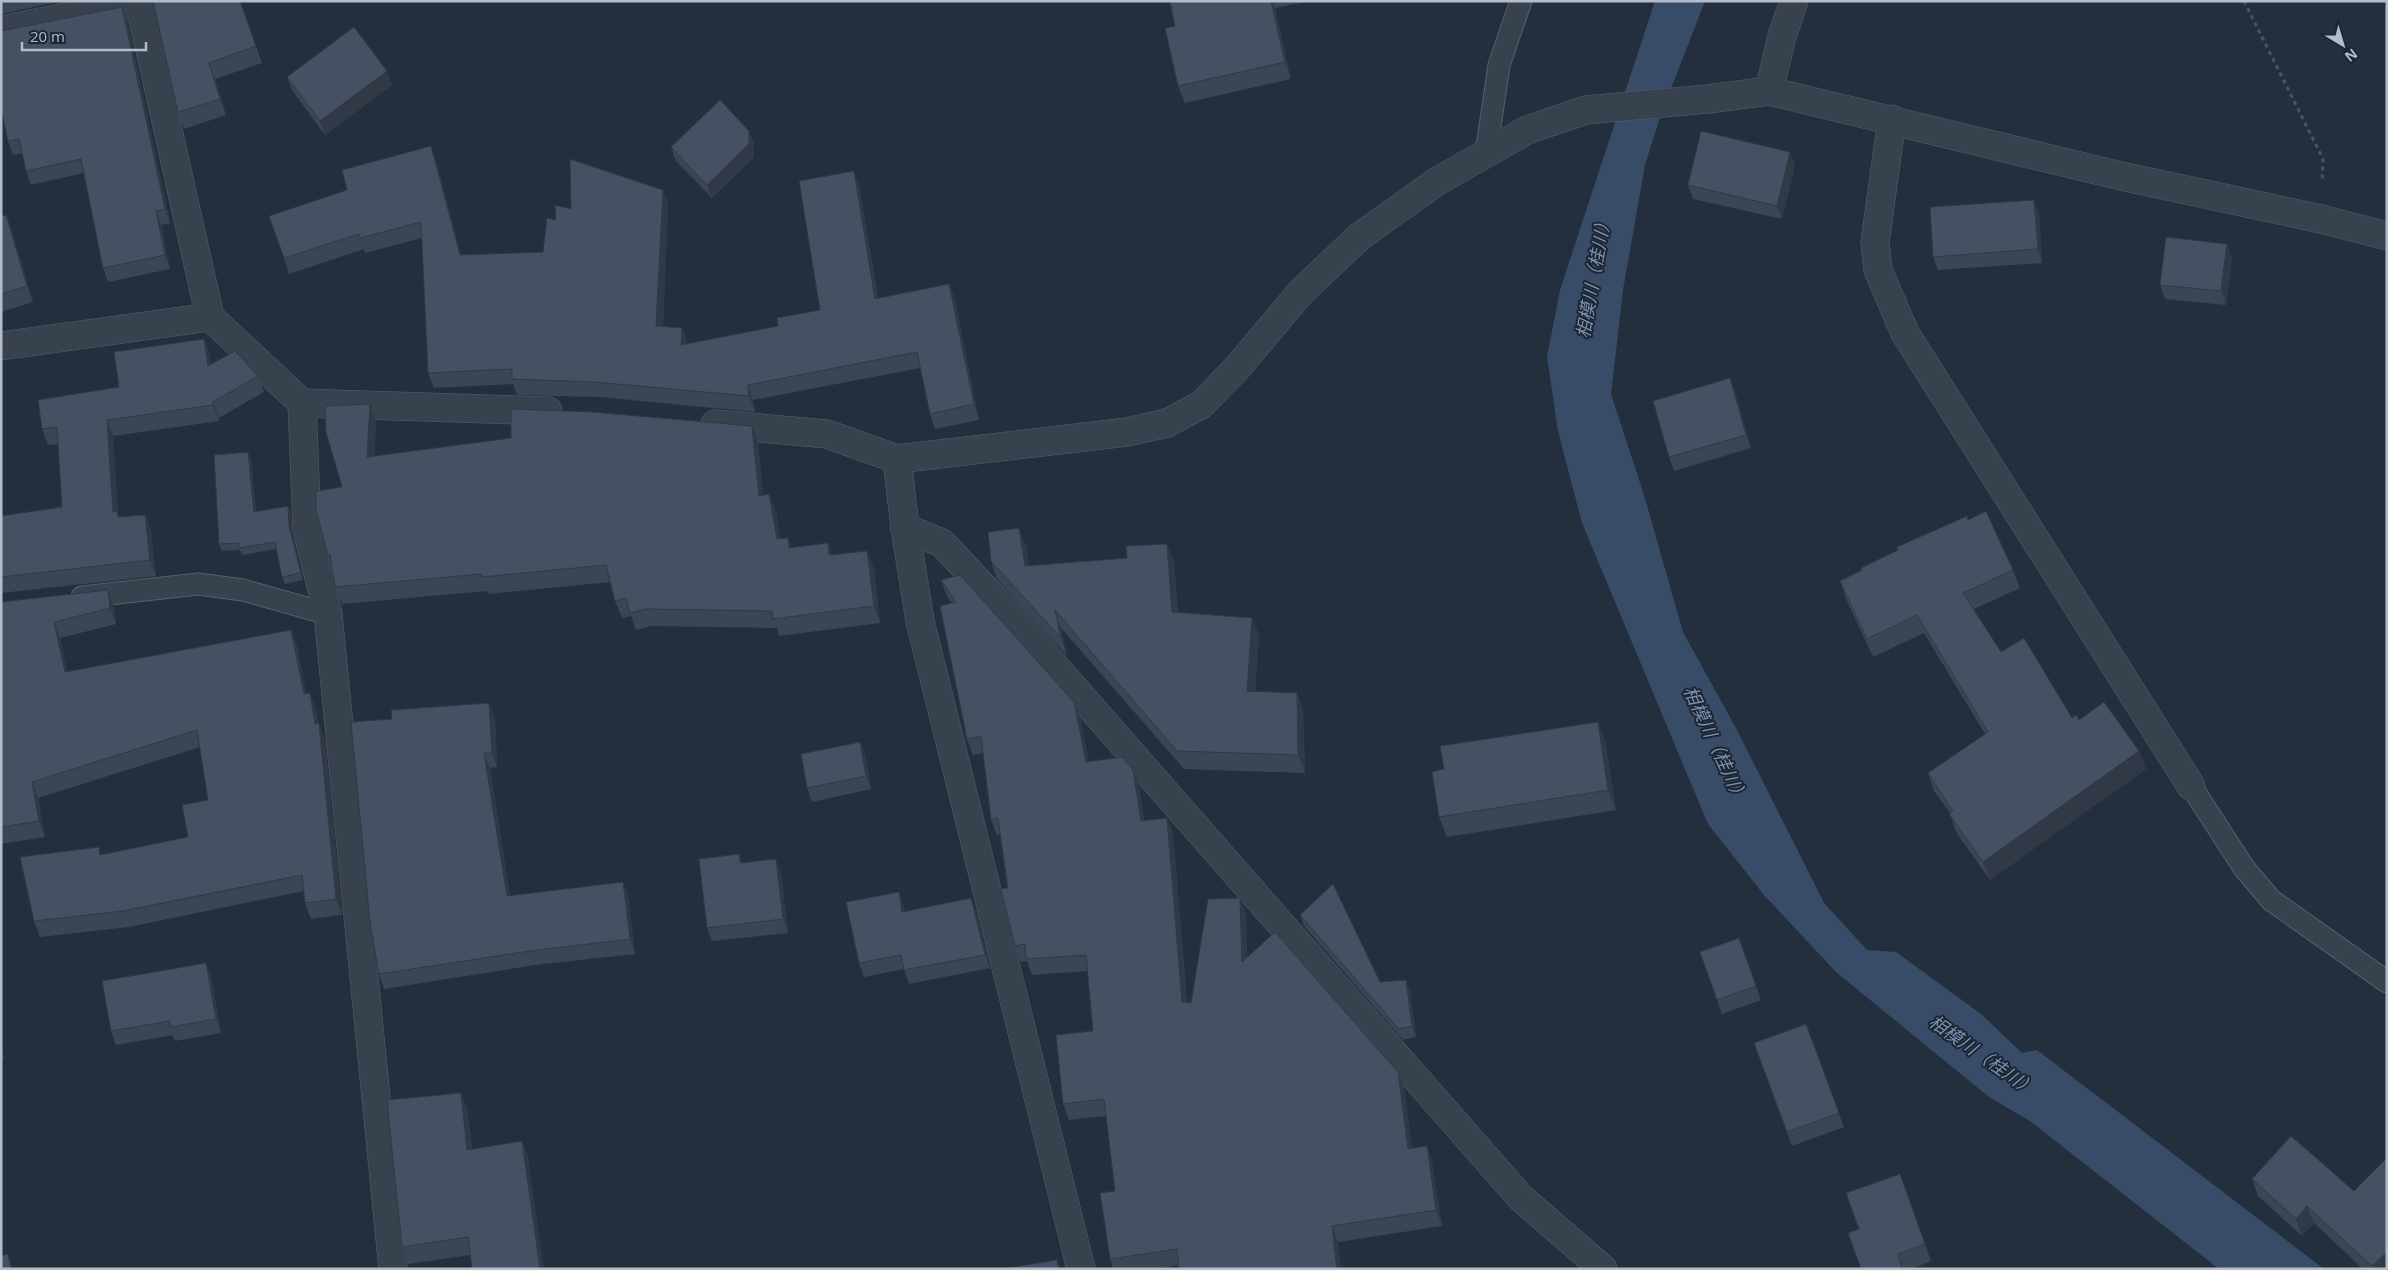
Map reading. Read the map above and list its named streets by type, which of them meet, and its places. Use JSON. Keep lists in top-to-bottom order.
{
  "water": ["相模川（桂川）"],
  "scale_bar": "20 m",
  "north": "bottom right"
}
